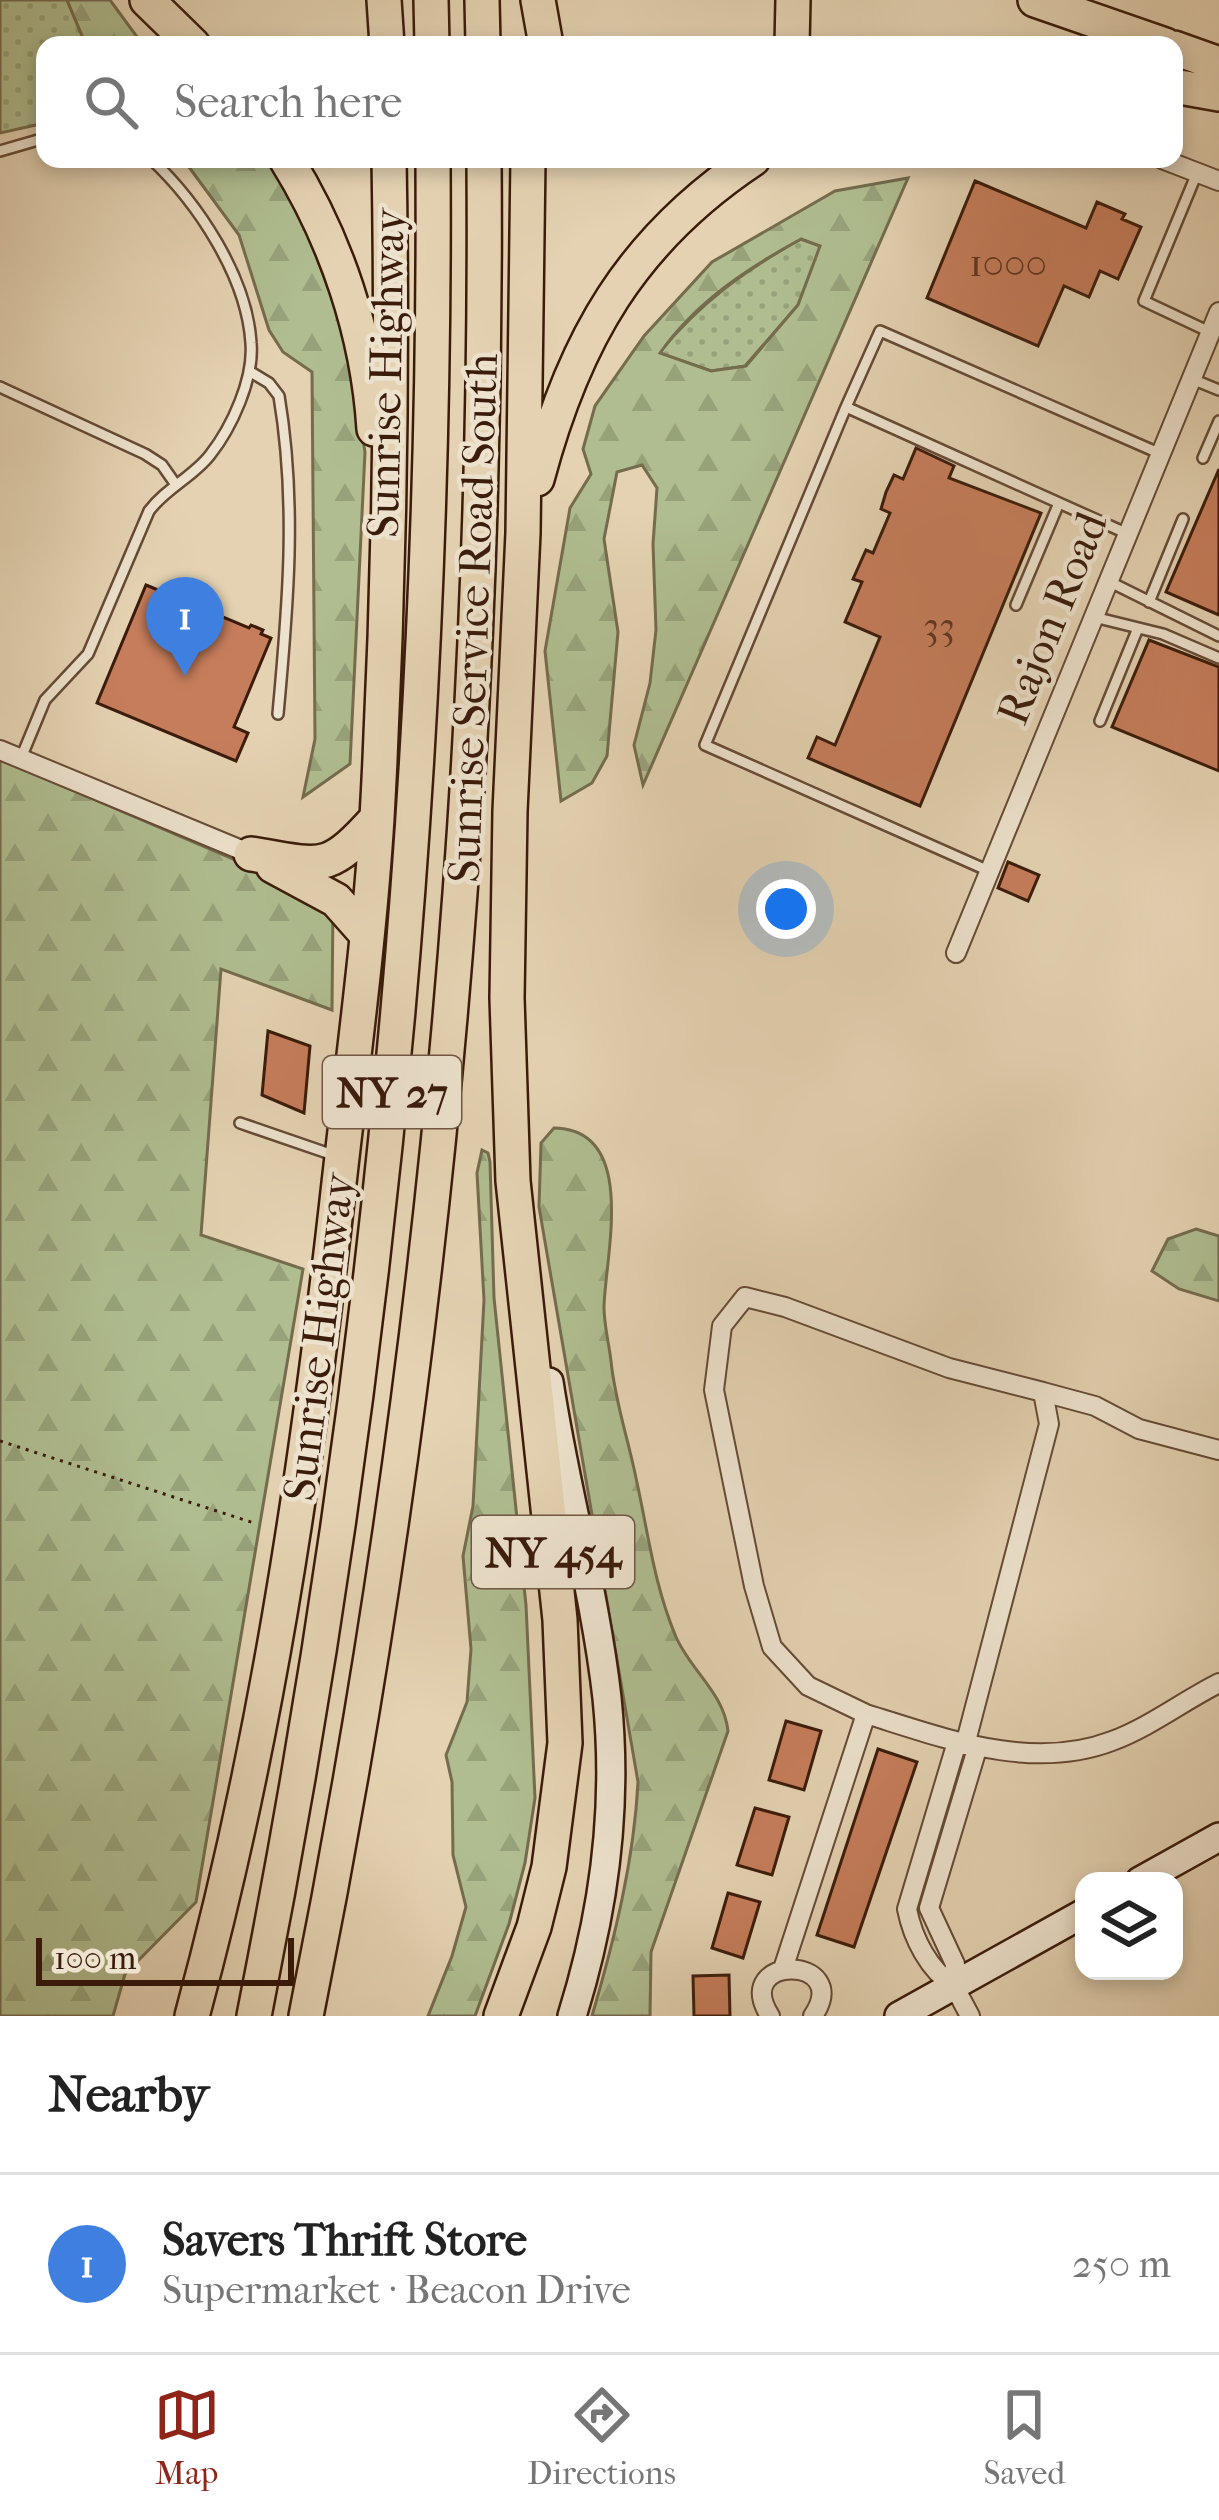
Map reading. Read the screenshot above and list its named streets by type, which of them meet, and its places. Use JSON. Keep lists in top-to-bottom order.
{
  "streets": {
    "highway": [
      "Sunrise Highway",
      "Sunrise Service Road South",
      "NY 27",
      "NY 454"
    ],
    "street": ["Rajon Road"]
  },
  "crossings": [
    ["Sunrise Service Road South", "NY 454"]
  ],
  "house_numbers": ["1000", "33"],
  "scale_bar": "100 m",
  "page": {
    "search": "Search here",
    "pins": "1",
    "scale": "100 m",
    "heading": "Nearby",
    "list": [
      {
        "mark": "1",
        "name": "Savers Thrift Store",
        "note": "Supermarket · Beacon Drive",
        "value": "250 m"
      }
    ],
    "nav": ["Map", "Directions", "Saved"]
  }
}
